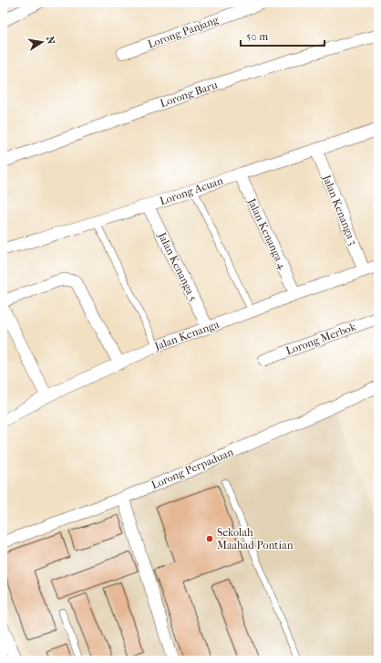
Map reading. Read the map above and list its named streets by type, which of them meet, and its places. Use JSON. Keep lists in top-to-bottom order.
{
  "streets": {
    "street": [
      "Lorong Panjang",
      "Lorong Baru",
      "Lorong Acuan",
      "Jalan Kenanga 3",
      "Jalan Kenanga 4",
      "Jalan Kenanga 5",
      "Jalan Kenanga",
      "Lorong Merbok",
      "Lorong Perpaduan"
    ]
  },
  "crossings": [
    ["Lorong Acuan", "Jalan Kenanga 3"],
    ["Lorong Acuan", "Jalan Kenanga 4"],
    ["Lorong Acuan", "Jalan Kenanga 5"],
    ["Jalan Kenanga 3", "Jalan Kenanga"],
    ["Jalan Kenanga 4", "Jalan Kenanga"],
    ["Jalan Kenanga 5", "Jalan Kenanga"]
  ],
  "places": ["Sekolah Maahad Pontian"],
  "scale_bar": "50 m",
  "north": "right"
}
